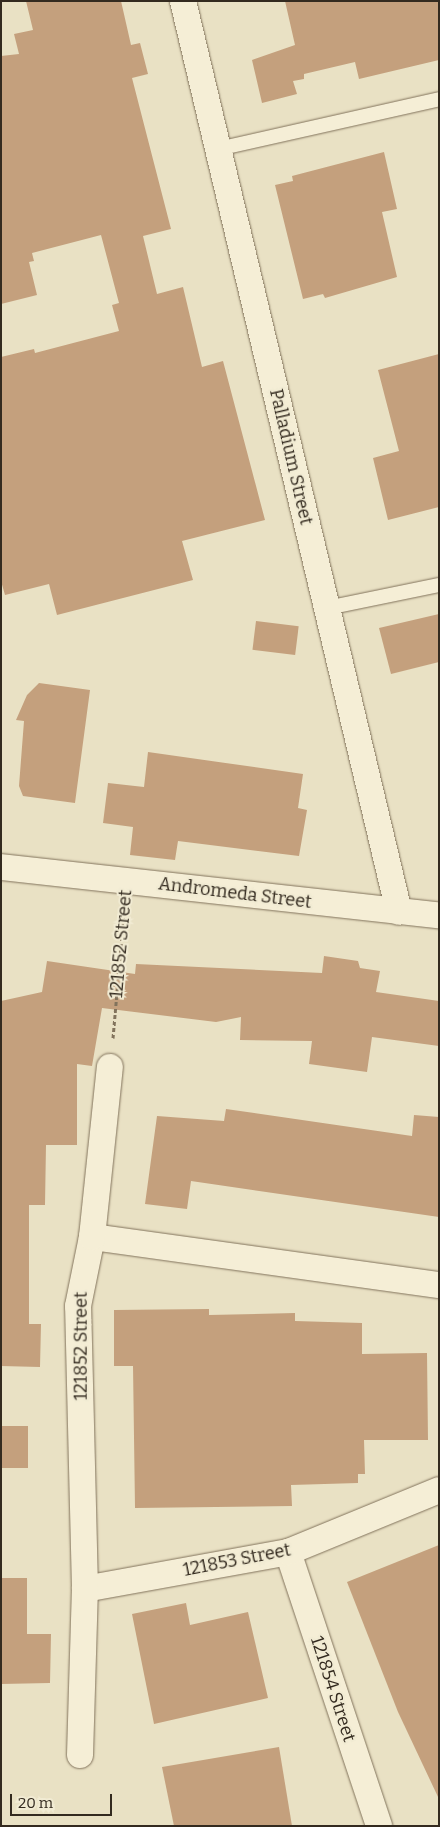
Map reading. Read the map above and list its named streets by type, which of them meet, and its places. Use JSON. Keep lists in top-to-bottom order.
{
  "streets": {
    "street": [
      "Palladium Street",
      "Andromeda Street",
      "121852 Street",
      "121853 Street",
      "121854 Street"
    ]
  },
  "crossings": [
    ["Palladium Street", "Andromeda Street"],
    ["Andromeda Street", "121852 Street"],
    ["121852 Street", "121853 Street"],
    ["121853 Street", "121854 Street"]
  ],
  "scale_bar": "20 m"
}
